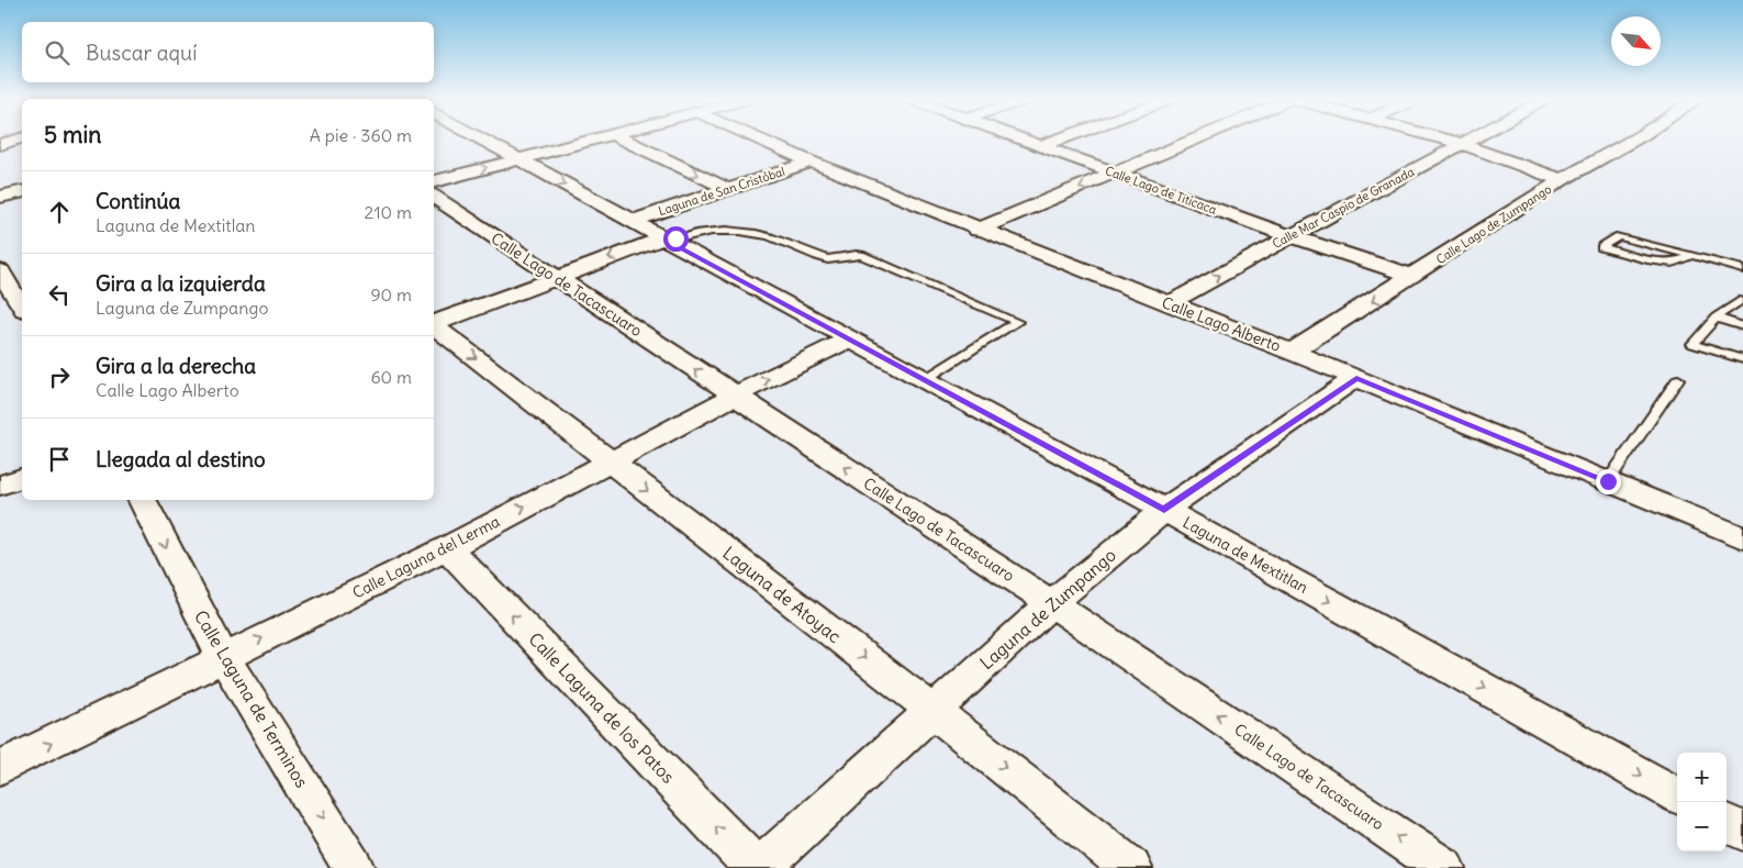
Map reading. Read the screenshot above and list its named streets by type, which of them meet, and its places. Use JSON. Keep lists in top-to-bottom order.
{
  "streets": {
    "street": [
      "Calle Lago de Titicaca",
      "Laguna de San Cristóbal",
      "Calle Mar Caspio de Granada",
      "Calle Lago de Zumpango",
      "Calle Lago de Tacascuaro",
      "Calle Lago Alberto",
      "Laguna de Mextitlan",
      "Calle Laguna del Lerma",
      "Laguna de Atoyac",
      "Laguna de Zumpango",
      "Calle Laguna de Terminos",
      "Calle Laguna de los Patos"
    ]
  },
  "crossings": [
    ["Calle Lago de Titicaca", "Calle Mar Caspio de Granada"],
    ["Calle Lago de Titicaca", "Calle Lago de Zumpango"],
    ["Laguna de San Cristóbal", "Calle Lago de Tacascuaro"],
    ["Laguna de San Cristóbal", "Calle Lago Alberto"],
    ["Laguna de San Cristóbal", "Laguna de Mextitlan"],
    ["Calle Mar Caspio de Granada", "Calle Lago Alberto"],
    ["Calle Lago de Zumpango", "Calle Lago Alberto"],
    ["Calle Lago de Tacascuaro", "Calle Laguna del Lerma"],
    ["Calle Lago de Tacascuaro", "Laguna de Zumpango"],
    ["Calle Lago Alberto", "Laguna de Zumpango"],
    ["Laguna de Mextitlan", "Calle Laguna del Lerma"],
    ["Laguna de Mextitlan", "Laguna de Zumpango"],
    ["Calle Laguna del Lerma", "Laguna de Atoyac"],
    ["Calle Laguna del Lerma", "Calle Laguna de Terminos"],
    ["Calle Laguna del Lerma", "Calle Laguna de los Patos"],
    ["Laguna de Atoyac", "Laguna de Zumpango"]
  ],
  "one_way": [
    "Calle Lago de Zumpango",
    "Calle Lago de Tacascuaro",
    "Laguna de Mextitlan",
    "Calle Laguna del Lerma",
    "Laguna de Atoyac",
    "Calle Laguna de Terminos",
    "Calle Laguna de los Patos"
  ],
  "north": "bottom right",
  "page": {
    "search": "Buscar aquí",
    "heading": ["5 min", "A pie · 360 m"],
    "list": [
      ["Continúa", "Laguna de Mextitlan", "210 m"],
      ["Gira a la izquierda", "Laguna de Zumpango", "90 m"],
      ["Gira a la derecha", "Calle Lago Alberto", "60 m"],
      "Llegada al destino"
    ],
    "map_buttons": ["+", "−"]
  }
}
